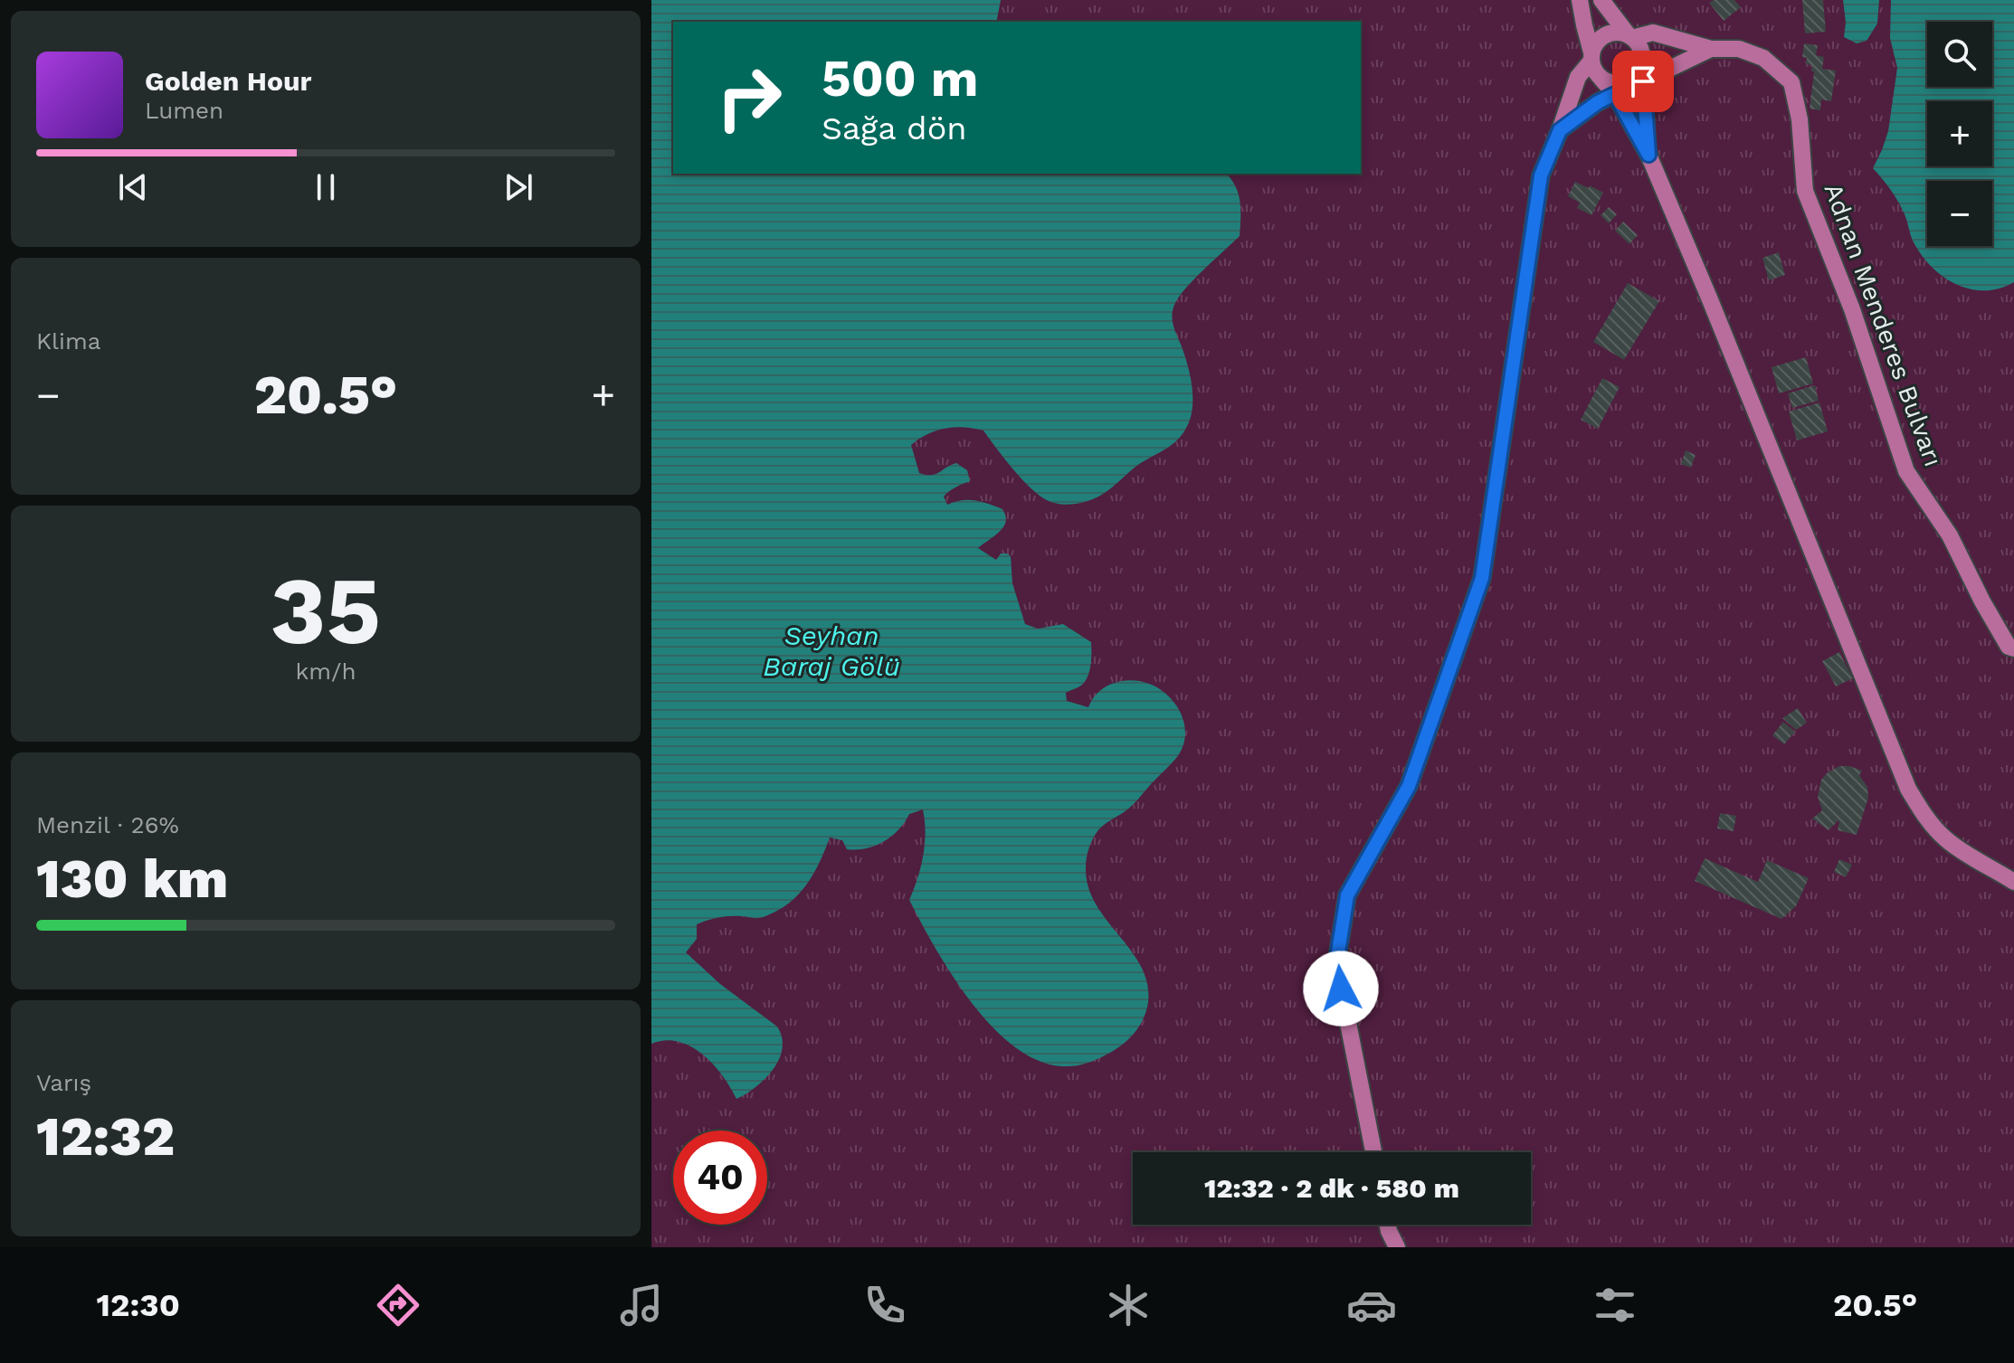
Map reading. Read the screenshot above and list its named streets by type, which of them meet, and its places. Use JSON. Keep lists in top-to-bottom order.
{
  "streets": {
    "main road": ["Adnan Menderes Bulvarı"]
  },
  "water": ["Seyhan Baraj Gölü"],
  "page": {
    "map_buttons": ["+", "−"],
    "turn": ["500 m", "Sağa dön"],
    "song": ["Golden Hour", "Lumen"],
    "tile": [
      "Klima",
      ["35", "km/h"],
      ["Menzil · 26%", "130 km"],
      ["Varış", "12:32"]
    ],
    "heat": ["−", "20.5°", "+"],
    "limit": "40",
    "trip": "12:32 · 2 dk · 580 m",
    "tabs": ["12:30", "20.5°"]
  }
}
